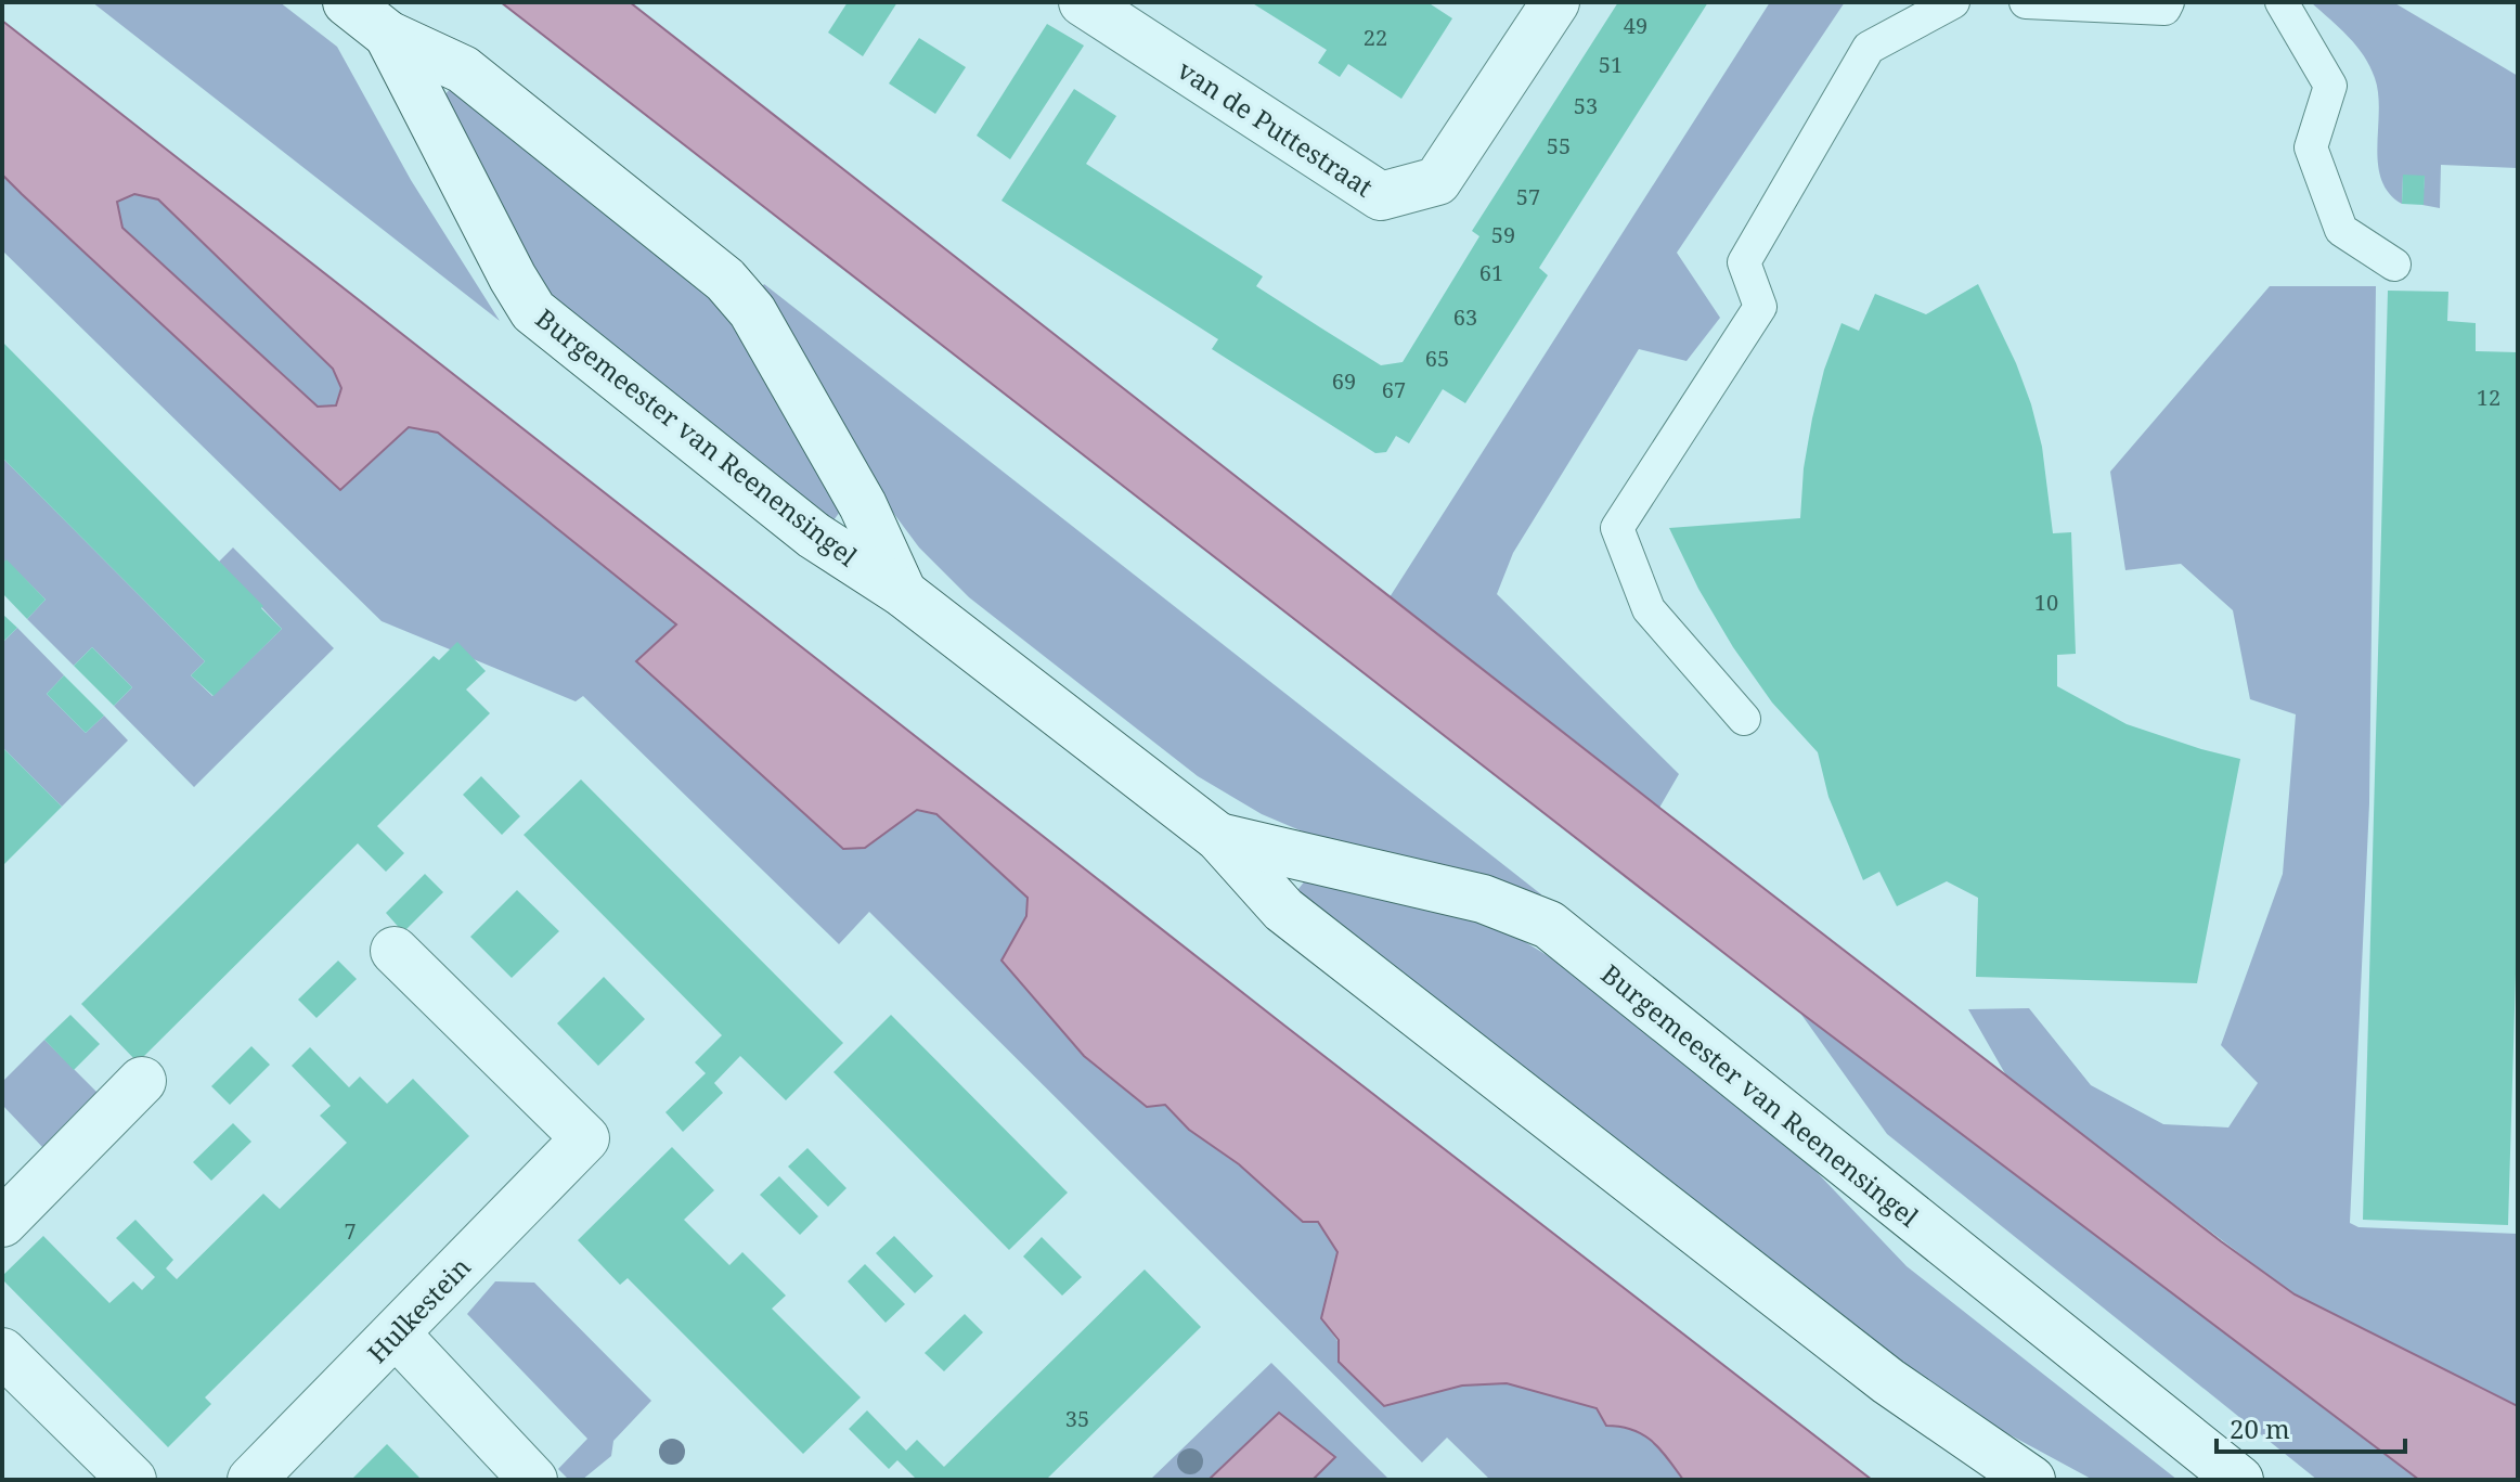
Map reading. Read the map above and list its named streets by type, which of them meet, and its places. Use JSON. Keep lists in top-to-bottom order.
{
  "streets": {
    "main road": ["van de Puttestraat", "Burgemeester van Reenensingel", "Hulkestein"]
  },
  "house_numbers": [
    "49",
    "22",
    "51",
    "53",
    "55",
    "57",
    "59",
    "61",
    "63",
    "65",
    "69",
    "67",
    "12",
    "10",
    "7",
    "35"
  ],
  "scale_bar": "20 m"
}
